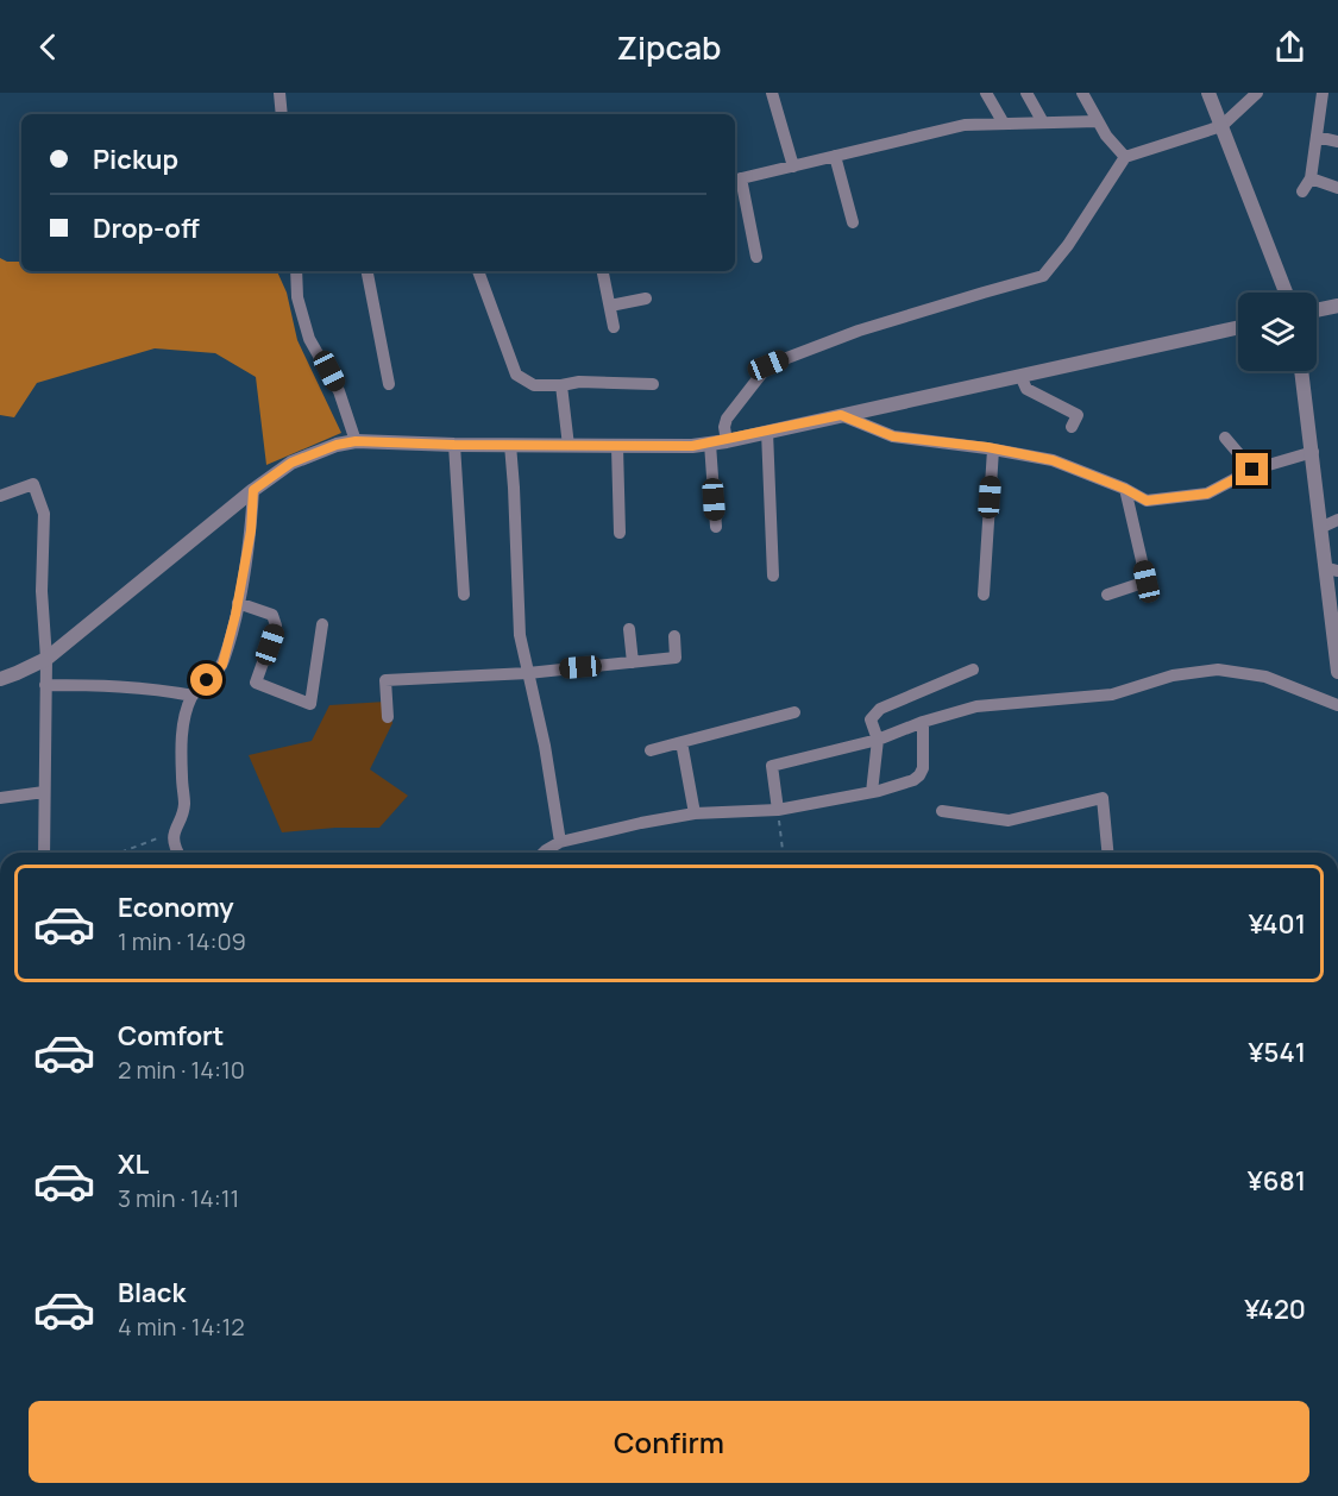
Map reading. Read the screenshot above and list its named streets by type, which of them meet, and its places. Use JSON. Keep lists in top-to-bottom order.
{
  "page": {
    "header": "Zipcab",
    "banner": ["Pickup", "Drop-off"],
    "list": [
      {
        "name": "Economy",
        "note": "1 min · 14:09",
        "value": "¥401"
      },
      {
        "name": "Comfort",
        "note": "2 min · 14:10",
        "value": "¥541"
      },
      {
        "name": "XL",
        "note": "3 min · 14:11",
        "value": "¥681"
      },
      {
        "name": "Black",
        "note": "4 min · 14:12",
        "value": "¥420"
      }
    ],
    "buttons": "Confirm"
  }
}
